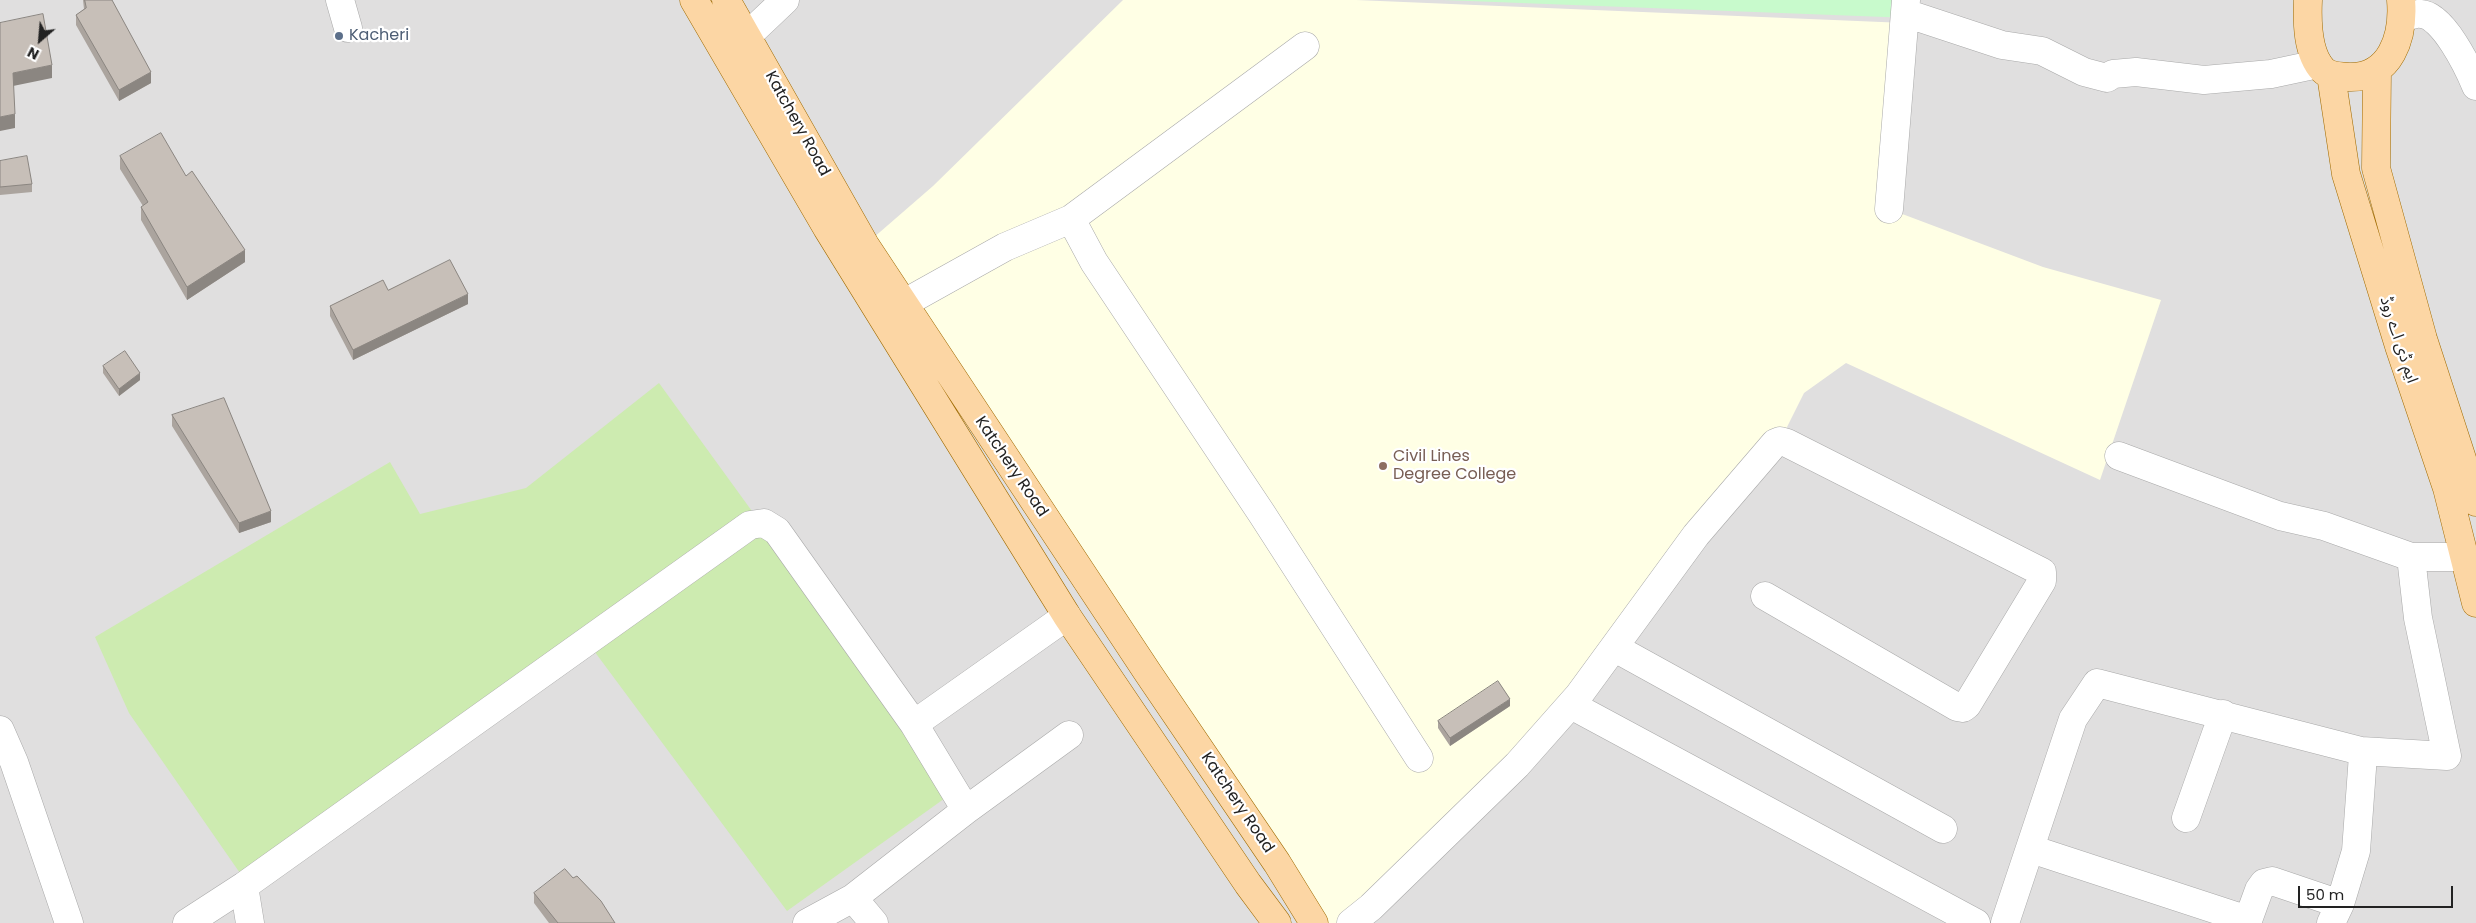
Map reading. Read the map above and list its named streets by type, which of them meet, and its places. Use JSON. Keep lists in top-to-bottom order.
{
  "streets": {
    "main road": ["Katchery Road", "ایم ڈی اے روڈ"]
  },
  "places": ["Kacheri", "Civil Lines Degree College"],
  "scale_bar": "50 m",
  "north": "bottom left"
}
